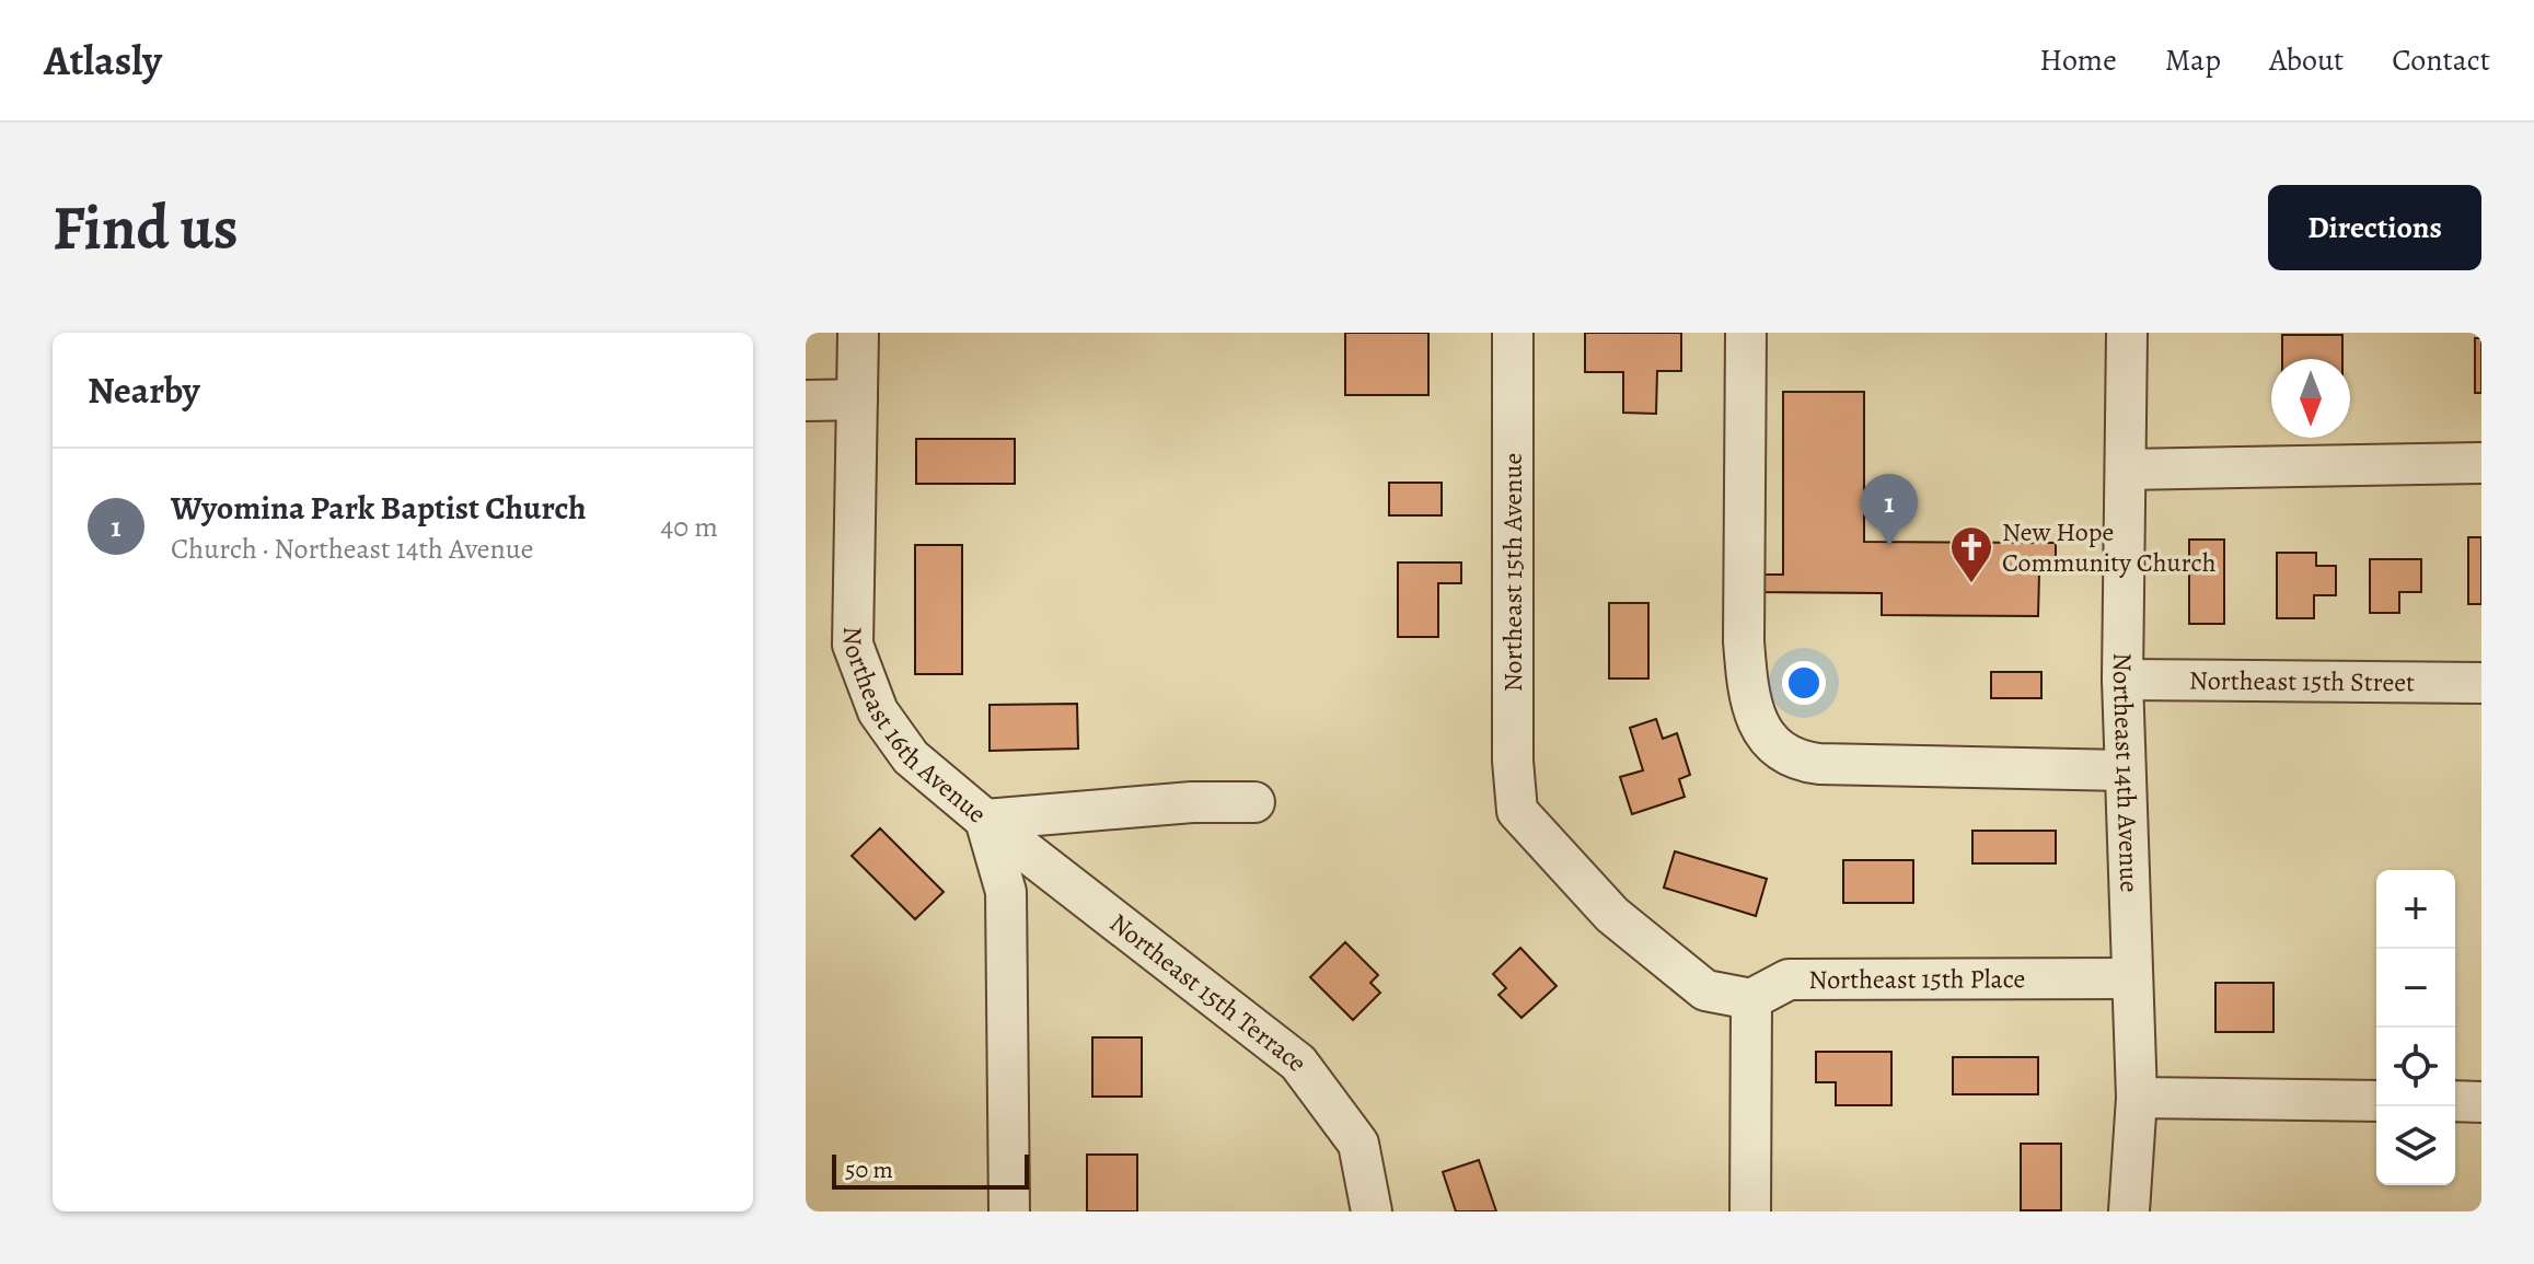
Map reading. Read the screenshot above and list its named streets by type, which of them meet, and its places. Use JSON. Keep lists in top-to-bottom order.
{
  "streets": {
    "street": [
      "Northeast 15th Avenue",
      "Northeast 15th Street",
      "Northeast 16th Avenue",
      "Northeast 14th Avenue",
      "Northeast 15th Place",
      "Northeast 15th Terrace"
    ]
  },
  "crossings": [
    ["Northeast 15th Avenue", "Northeast 15th Place"],
    ["Northeast 15th Street", "Northeast 14th Avenue"],
    ["Northeast 16th Avenue", "Northeast 15th Terrace"],
    ["Northeast 14th Avenue", "Northeast 15th Place"]
  ],
  "places": {
    "church": ["New Hope Community Church"]
  },
  "scale_bar": "50 m",
  "north": "bottom",
  "page": {
    "header": "Atlasly",
    "nav": [
      "Home",
      "Map",
      "About",
      "Contact"
    ],
    "buttons": "Directions",
    "title": "Find us",
    "heading": "Nearby",
    "list": [
      {
        "mark": "1",
        "name": "Wyomina Park Baptist Church",
        "note": "Church · Northeast 14th Avenue",
        "value": "40 m"
      }
    ],
    "pins": "1",
    "map_buttons": ["+", "−"],
    "scale": "50 m"
  }
}
